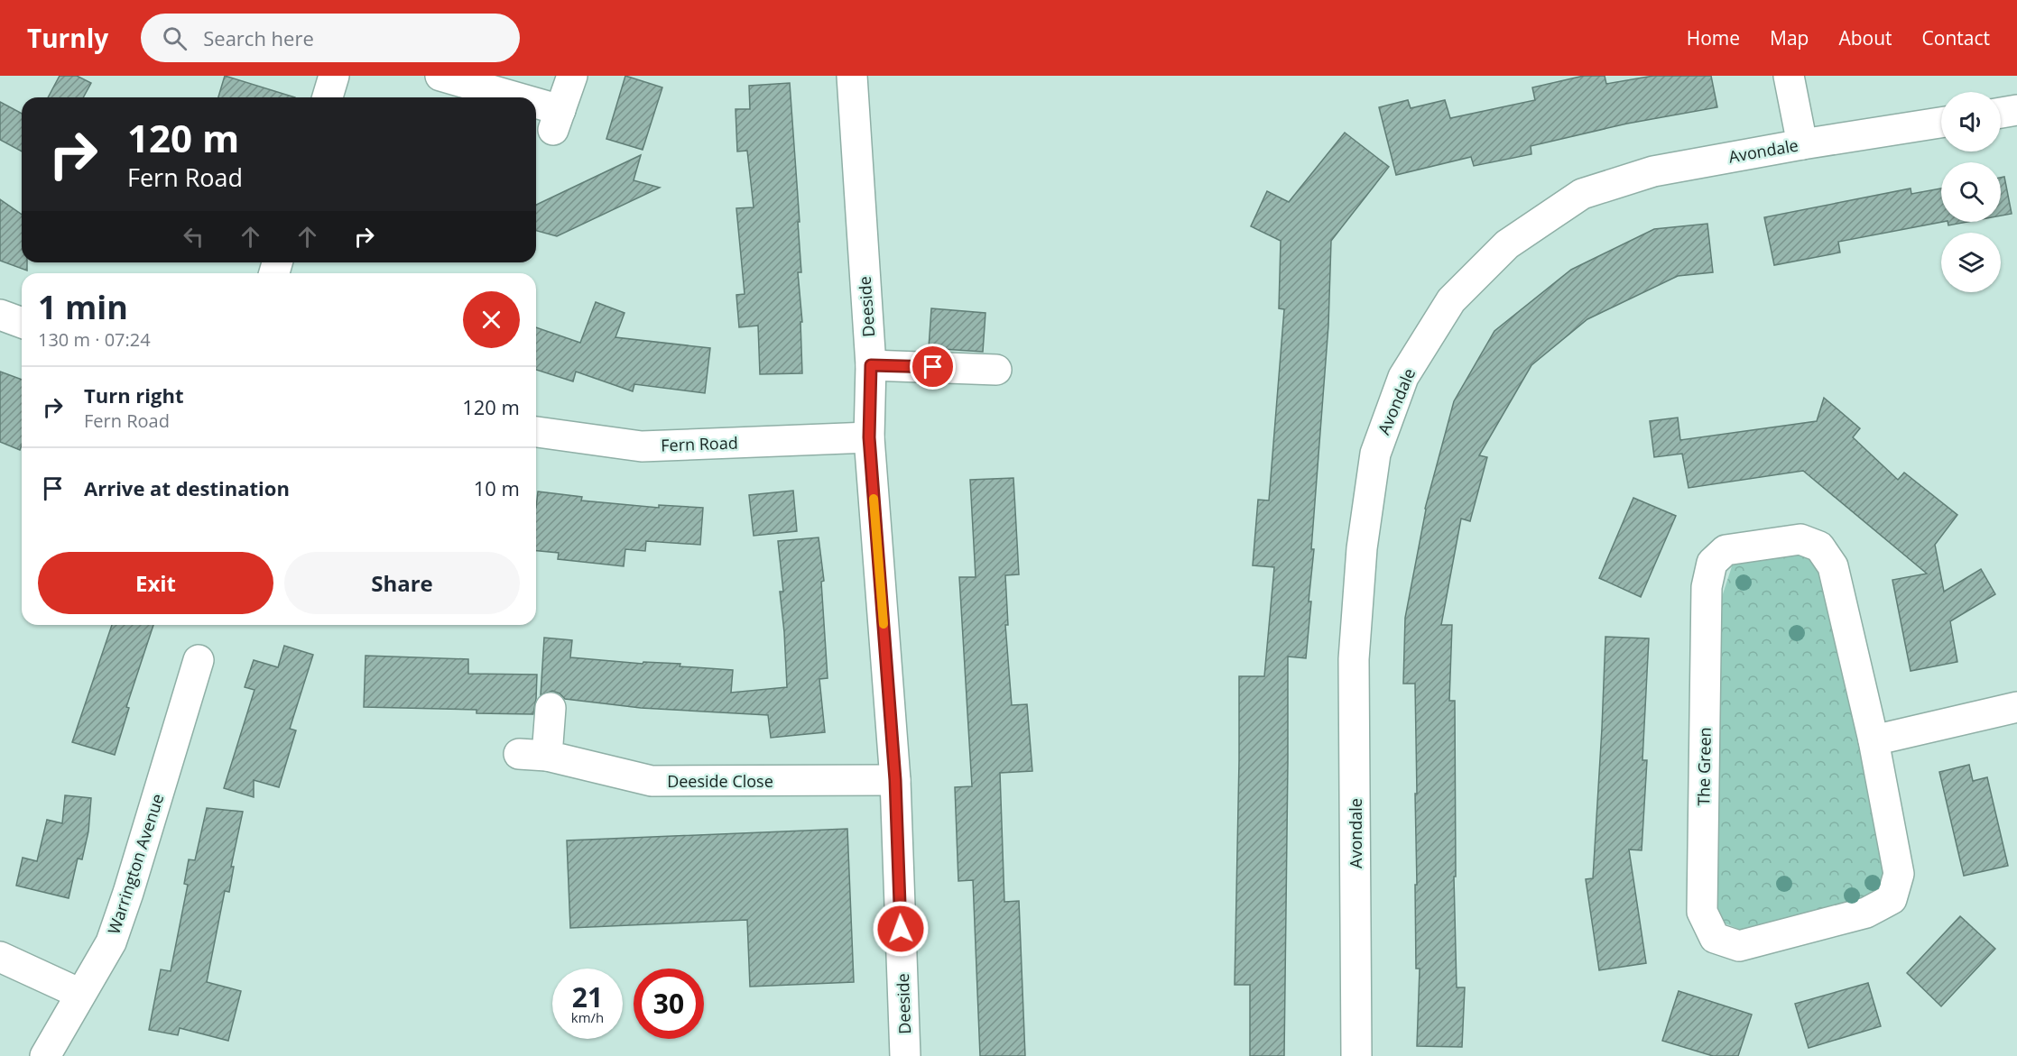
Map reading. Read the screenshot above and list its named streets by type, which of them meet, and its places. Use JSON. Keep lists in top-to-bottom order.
{
  "streets": {
    "street": [
      "Avondale",
      "Deeside",
      "Fern Road",
      "The Green",
      "Deeside Close",
      "Warrington Avenue"
    ]
  },
  "crossings": [
    ["Deeside", "Fern Road"],
    ["Deeside", "Deeside Close"]
  ],
  "page": {
    "header": "Turnly",
    "search": "Search here",
    "nav": [
      "Home",
      "Map",
      "About",
      "Contact"
    ],
    "turn": ["120 m", "Fern Road"],
    "heading": ["1 min", "130 m · 07:24"],
    "list": [
      {
        "name": "Turn right",
        "note": "Fern Road",
        "value": "120 m"
      },
      {
        "name": "Arrive at destination",
        "value": "10 m"
      }
    ],
    "buttons": ["Exit", "Share"],
    "speed": "21 km/h",
    "limit": "30"
  }
}
